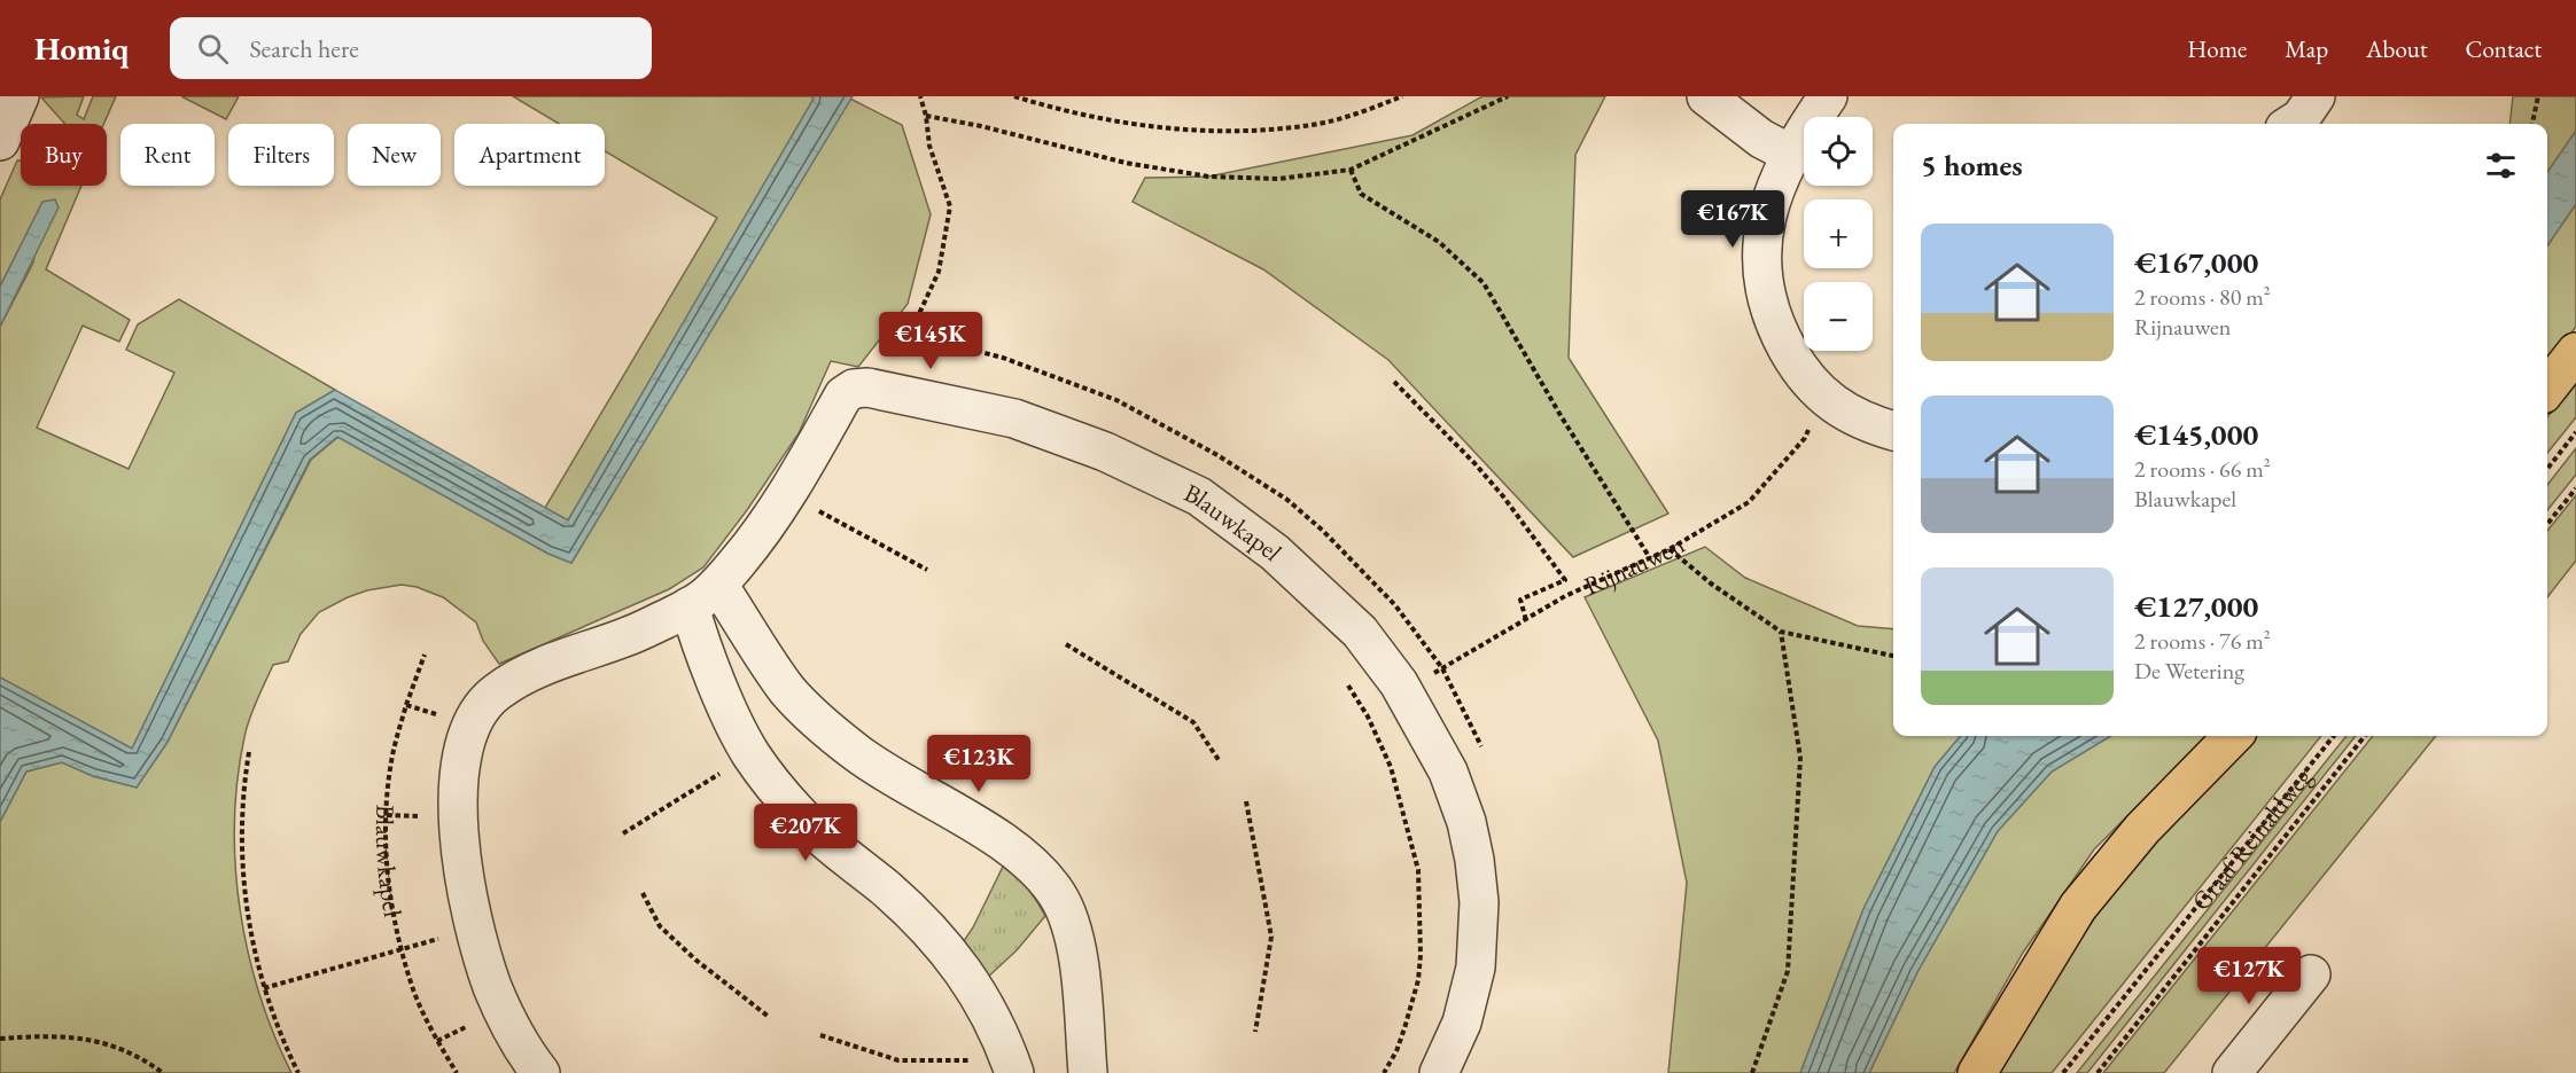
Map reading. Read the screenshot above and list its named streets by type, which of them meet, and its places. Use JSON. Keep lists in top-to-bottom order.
{
  "streets": {
    "street": ["Blauwkapel"],
    "path": ["Rijnauwen", "Graaf Reinaldweg"]
  },
  "crossings": [
    ["Blauwkapel", "Rijnauwen"]
  ],
  "page": {
    "header": "Homiq",
    "search": "Search here",
    "nav": [
      "Home",
      "Map",
      "About",
      "Contact"
    ],
    "map_buttons": ["+", "−"],
    "chip": [
      "Buy",
      "Rent",
      "Filters",
      "New",
      "Apartment"
    ],
    "heading": "5 homes",
    "price": [
      "€167K",
      "€145K",
      "€123K",
      "€207K",
      "€127K"
    ],
    "list": [
      {
        "name": "€167,000",
        "note": "2 rooms · 80 m² · Rijnauwen"
      },
      {
        "name": "€145,000",
        "note": "2 rooms · 66 m² · Blauwkapel"
      },
      {
        "name": "€127,000",
        "note": "2 rooms · 76 m² · De Wetering"
      }
    ]
  }
}
